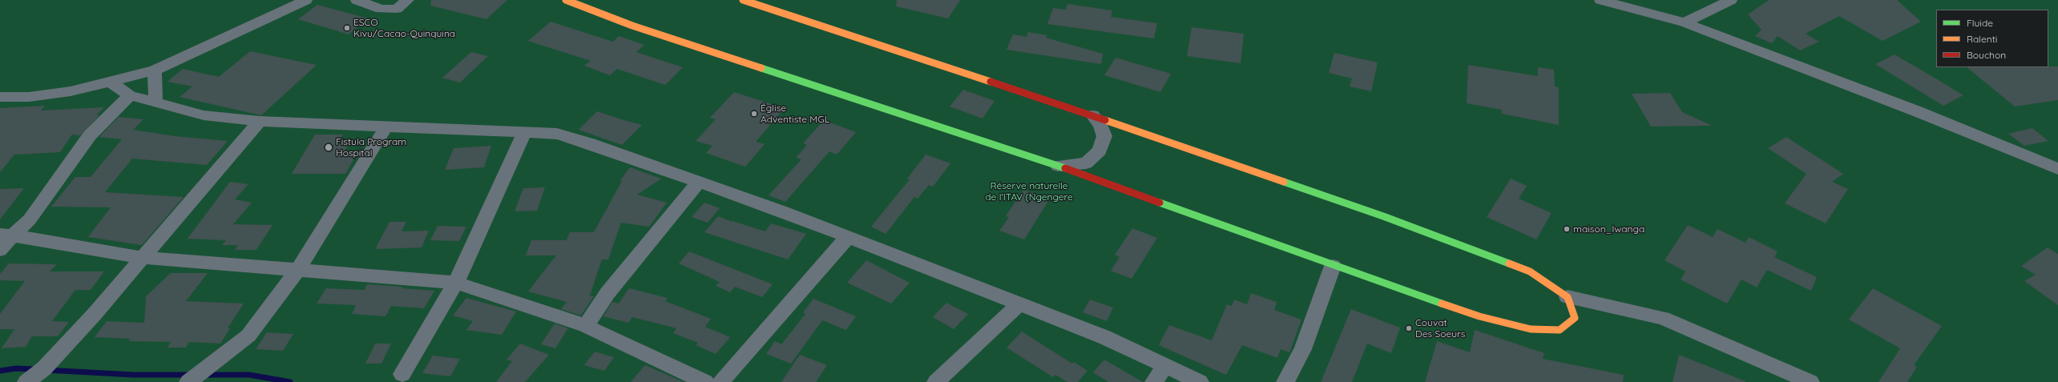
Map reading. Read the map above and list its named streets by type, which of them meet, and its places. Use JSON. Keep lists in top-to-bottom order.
{
  "parks": ["Réserve naturelle de l'ITAV (Ngengere"],
  "places": [
    "ESCO Kivu/Cacao-Quinquina",
    "Église Adventiste MGL",
    "Fistula Program Hospital",
    "maison_lwanga",
    "Couvat Des Soeurs"
  ],
  "legend": ["Fluide", "Ralenti", "Bouchon"]
}
